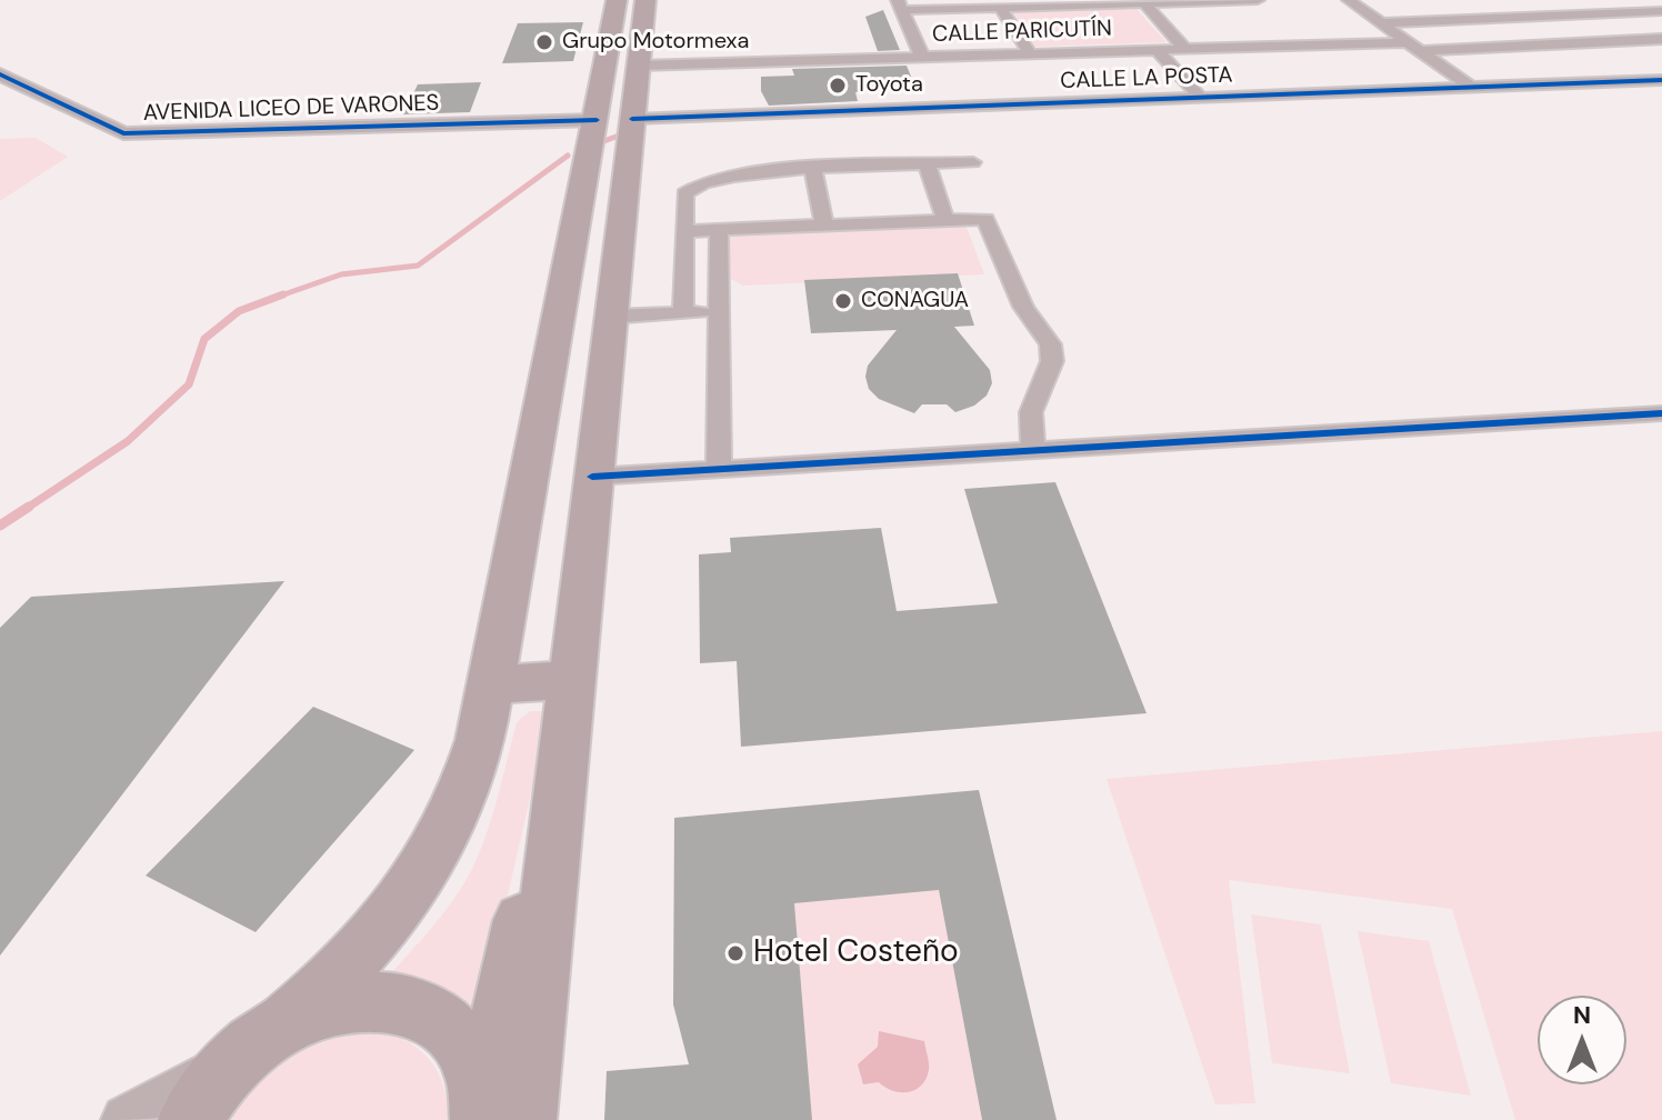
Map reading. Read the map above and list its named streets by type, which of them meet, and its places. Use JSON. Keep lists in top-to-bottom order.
{
  "streets": {
    "street": ["CALLE PARICUTÍN", "CALLE LA POSTA", "AVENIDA LICEO DE VARONES"]
  },
  "crossings": [
    ["CALLE LA POSTA", "AVENIDA LICEO DE VARONES"]
  ],
  "places": [
    "Grupo Motormexa",
    "Toyota",
    "CONAGUA",
    "Hotel Costeño"
  ],
  "north": "top"
}
